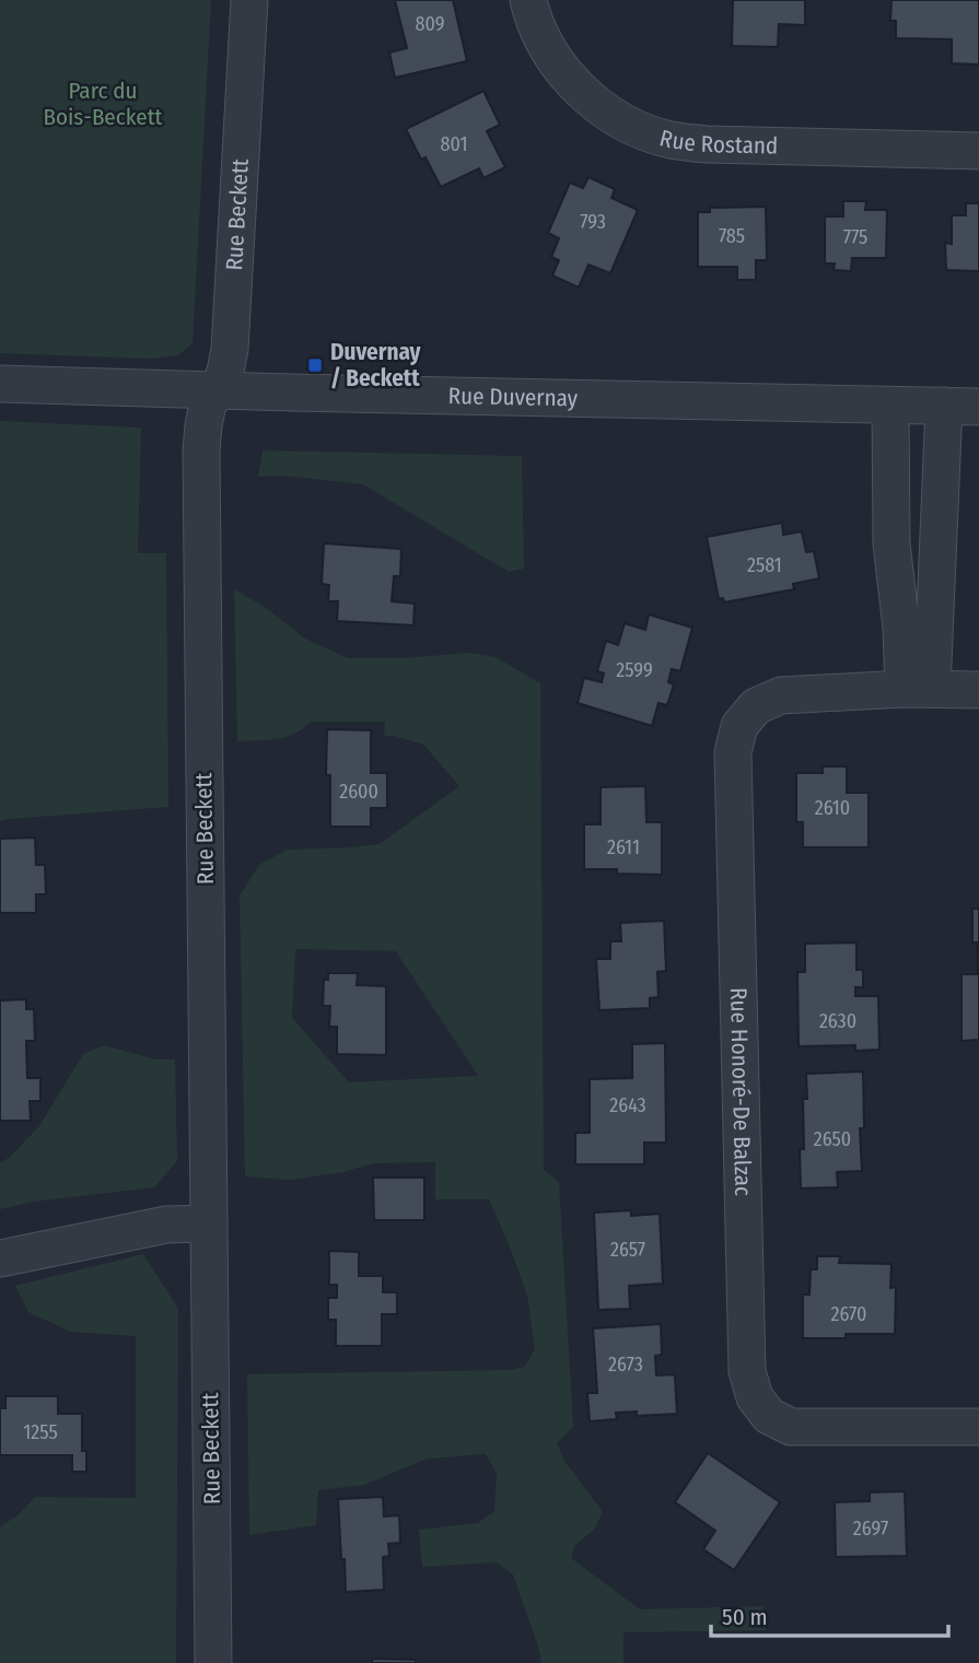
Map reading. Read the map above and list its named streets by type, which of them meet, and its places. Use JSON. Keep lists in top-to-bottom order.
{
  "streets": {
    "street": [
      "Rue Rostand",
      "Rue Beckett",
      "Rue Duvernay",
      "Rue Honoré-De Balzac"
    ]
  },
  "crossings": [
    ["Rue Beckett", "Rue Duvernay"]
  ],
  "parks": ["Parc du Bois-Beckett"],
  "places": {
    "transit": ["Duvernay / Beckett"]
  },
  "house_numbers": [
    "809",
    "801",
    "793",
    "785",
    "775",
    "2581",
    "2599",
    "2600",
    "2610",
    "2611",
    "2630",
    "2643",
    "2650",
    "2657",
    "2670",
    "2673",
    "1255",
    "2697"
  ],
  "scale_bar": "50 m"
}
